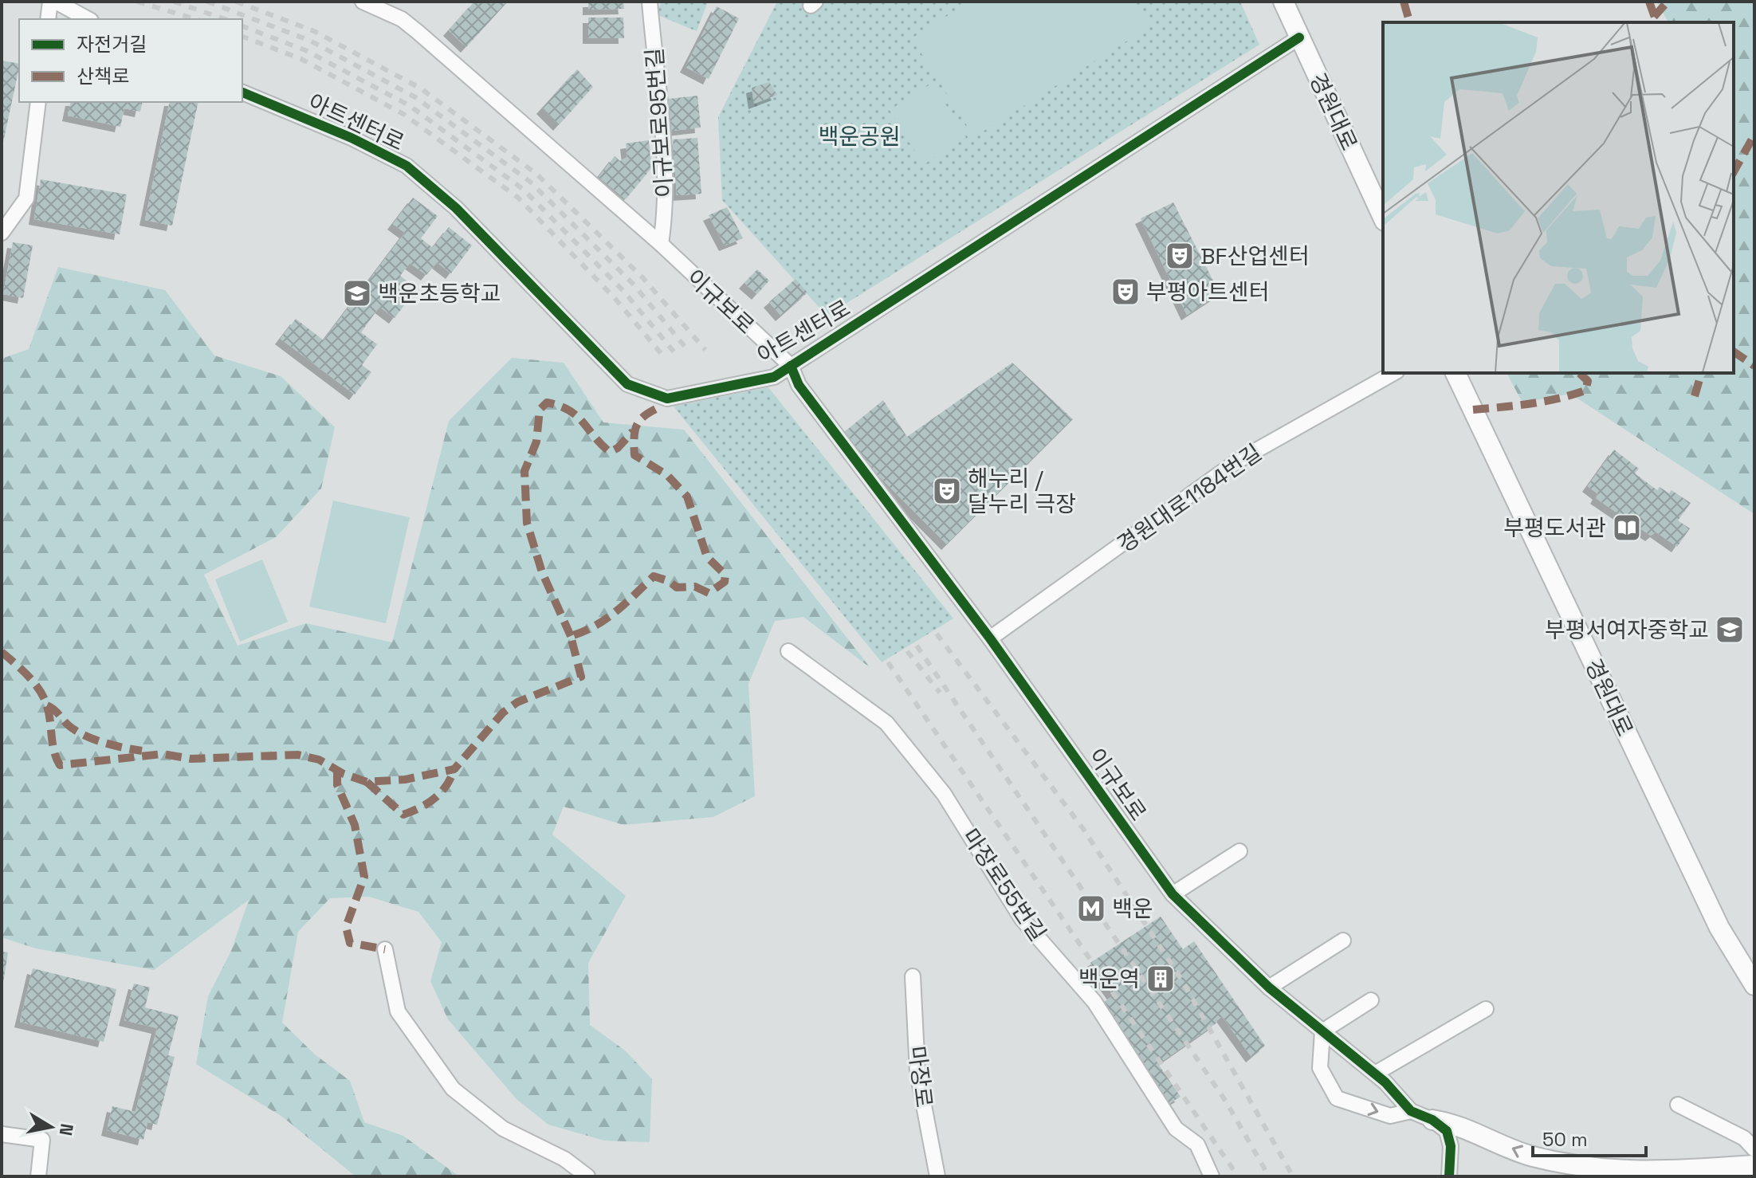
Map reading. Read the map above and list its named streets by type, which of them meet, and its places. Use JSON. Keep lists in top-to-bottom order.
{
  "streets": {
    "main road": ["경원대로"],
    "street": [
      "아트센터로",
      "이규보로95번길",
      "이규보로",
      "경원대로1184번길",
      "마장로55번길",
      "마장로"
    ]
  },
  "crossings": [
    ["경원대로", "아트센터로"],
    ["아트센터로", "이규보로"],
    ["이규보로95번길", "이규보로"],
    ["이규보로", "경원대로1184번길"]
  ],
  "parks": ["백운공원"],
  "places": {
    "theatre": ["BF산업센터", "부평아트센터", "해누리 / 달누리 극장"],
    "school or university": ["백운초등학교", "부평서여자중학교"],
    "library": ["부평도서관"],
    "metro station": ["백운"],
    "building": ["백운역"]
  },
  "legend": ["자전거길", "산책로"],
  "scale_bar": "50 m",
  "north": "right"
}
